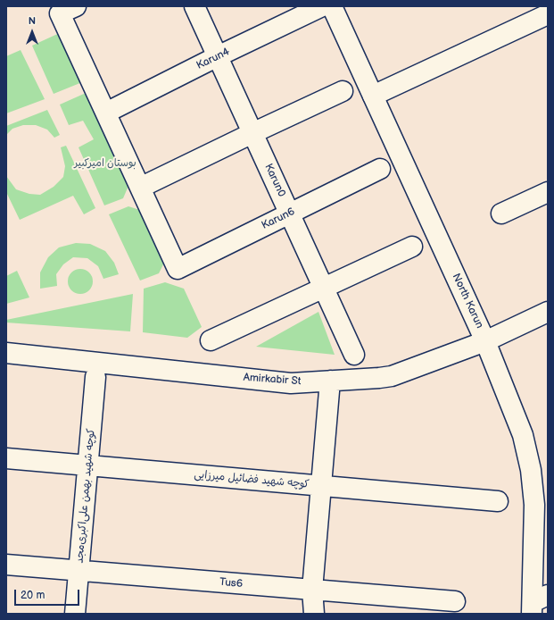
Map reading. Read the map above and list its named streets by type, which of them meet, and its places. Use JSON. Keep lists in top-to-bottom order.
{
  "streets": {
    "street": [
      "Karun4",
      "Karun0",
      "Karun6",
      "North Karun",
      "Amirkabir St",
      "کوچه شهید فضائیل میرزایی",
      "کوچه شهید بهمن علی‌اکبری‌مجد",
      "Tus6"
    ]
  },
  "crossings": [
    ["Karun4", "Karun0"],
    ["Karun0", "Karun6"],
    ["North Karun", "Amirkabir St"],
    ["کوچه شهید فضائیل میرزایی", "کوچه شهید بهمن علی‌اکبری‌مجد"],
    ["کوچه شهید بهمن علی‌اکبری‌مجد", "Tus6"]
  ],
  "parks": ["بوستان امیرکبیر"],
  "scale_bar": "20 m",
  "north": "top"
}
